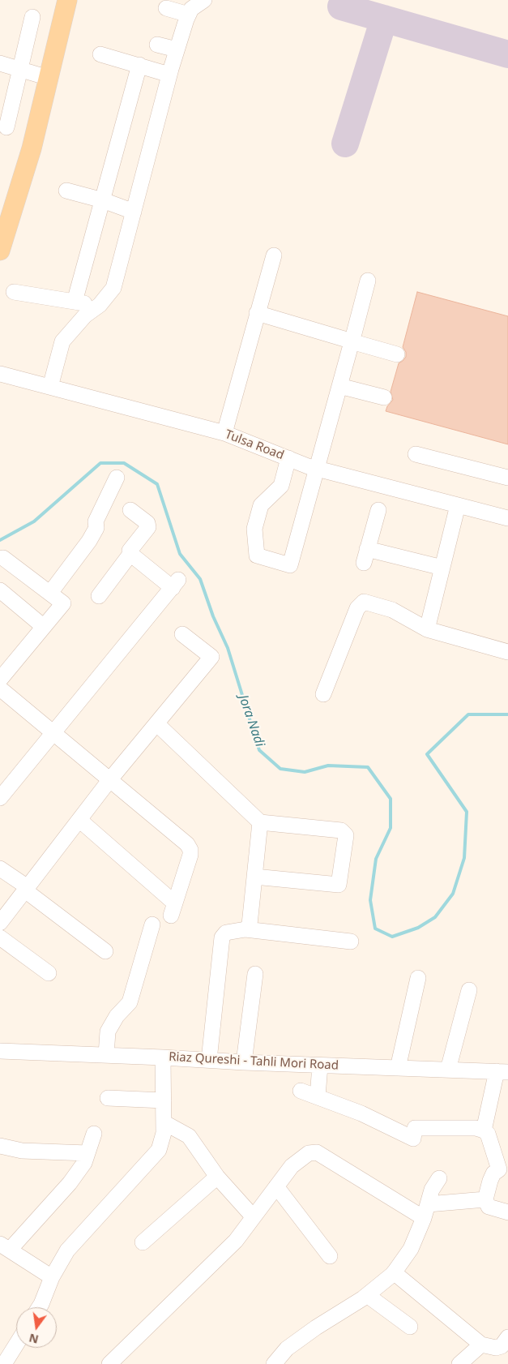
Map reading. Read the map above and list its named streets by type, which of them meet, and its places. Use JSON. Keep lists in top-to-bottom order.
{
  "streets": {
    "street": ["Tulsa Road", "Riaz Qureshi - Tahli Mori Road"]
  },
  "water": ["Jora Nadi"],
  "north": "bottom"
}
